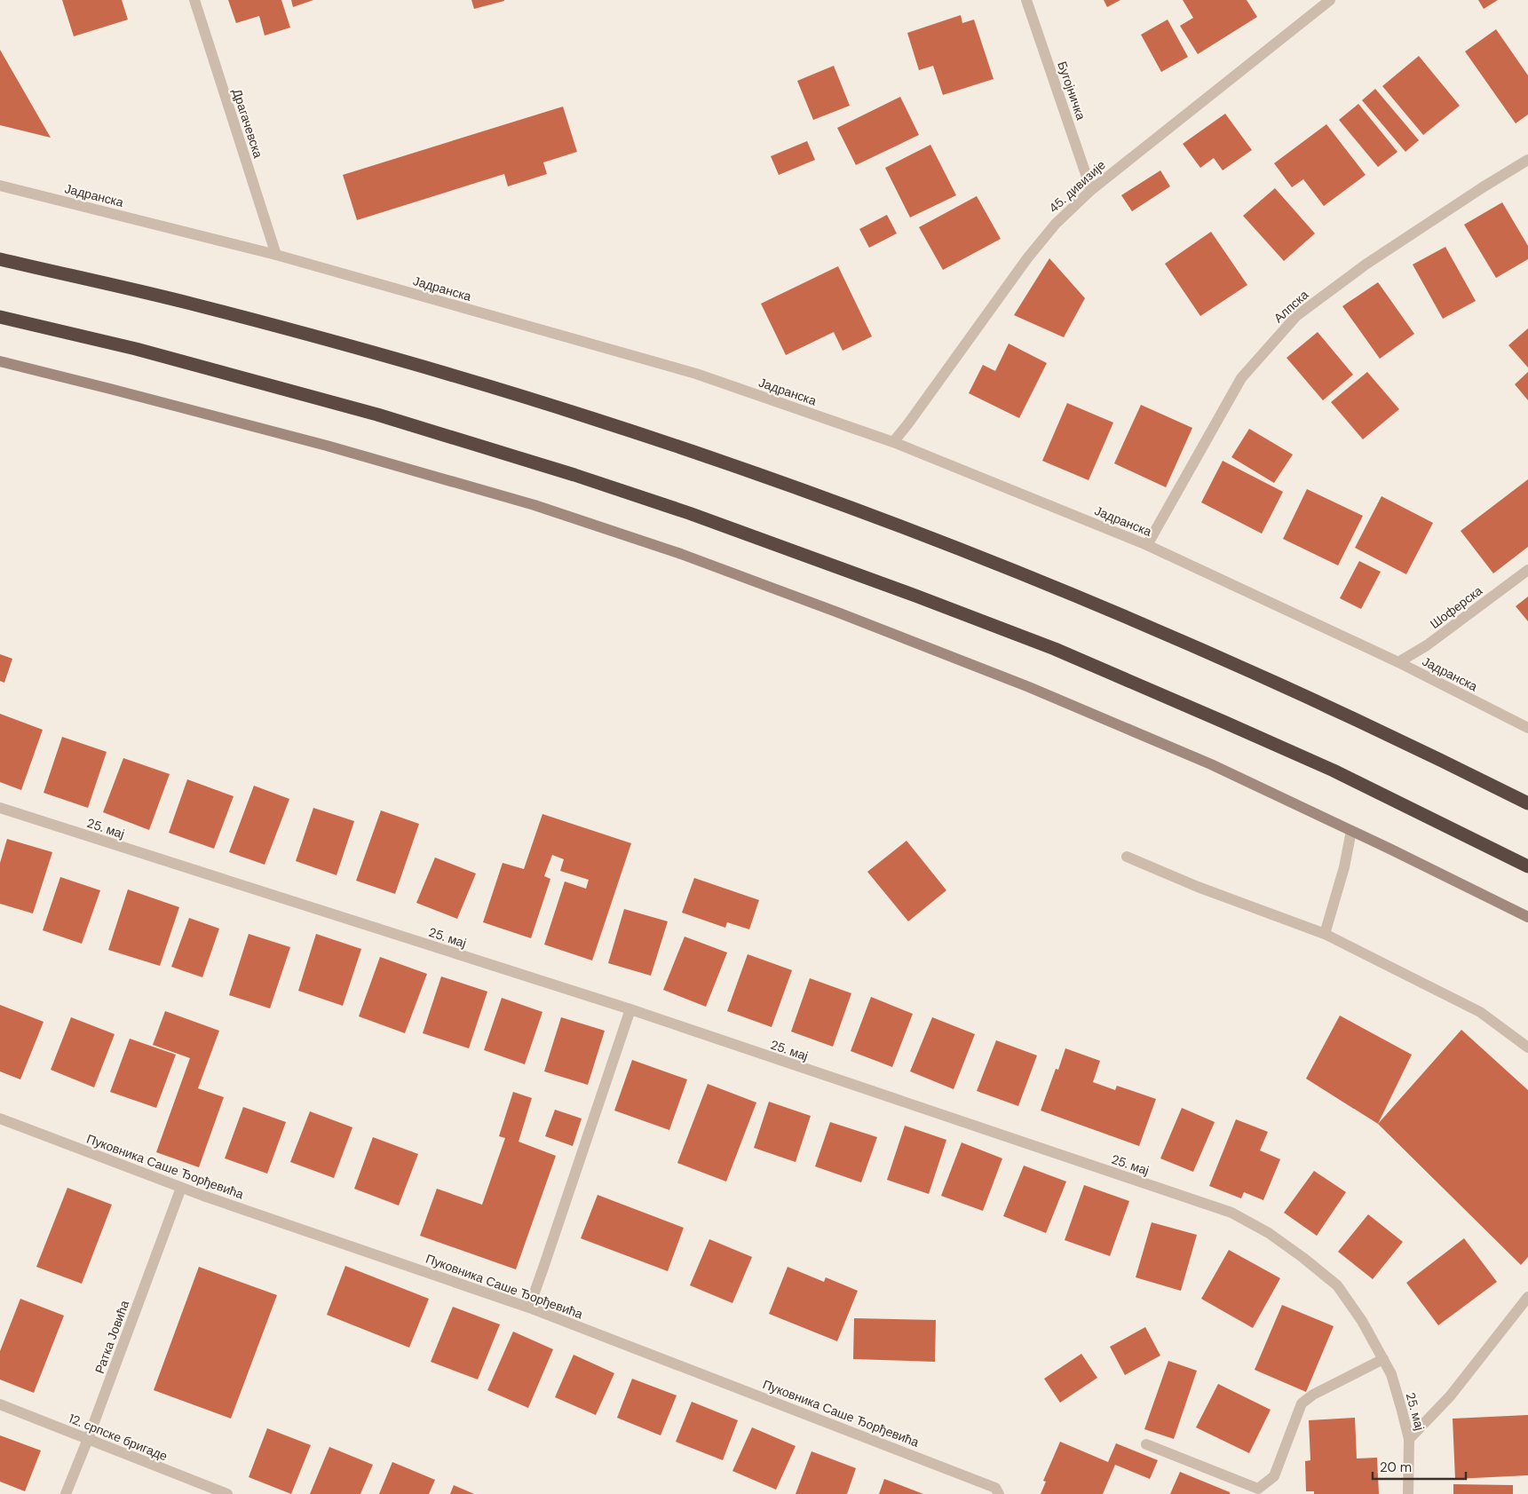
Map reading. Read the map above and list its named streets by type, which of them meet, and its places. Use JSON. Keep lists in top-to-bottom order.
{
  "streets": {
    "street": [
      "Бугојничка",
      "Драгачевска",
      "45. дивизије",
      "Јадранска",
      "Алпска",
      "Шоферска",
      "25. мај",
      "Пуковника Саше Ђорђевића",
      "Ратка Јовића",
      "12. српске бригаде"
    ]
  },
  "crossings": [
    ["Бугојничка", "45. дивизије"],
    ["Драгачевска", "Јадранска"],
    ["45. дивизије", "Јадранска"],
    ["Јадранска", "Алпска"],
    ["Јадранска", "Шоферска"],
    ["Пуковника Саше Ђорђевића", "Ратка Јовића"],
    ["Ратка Јовића", "12. српске бригаде"]
  ],
  "scale_bar": "20 m"
}
